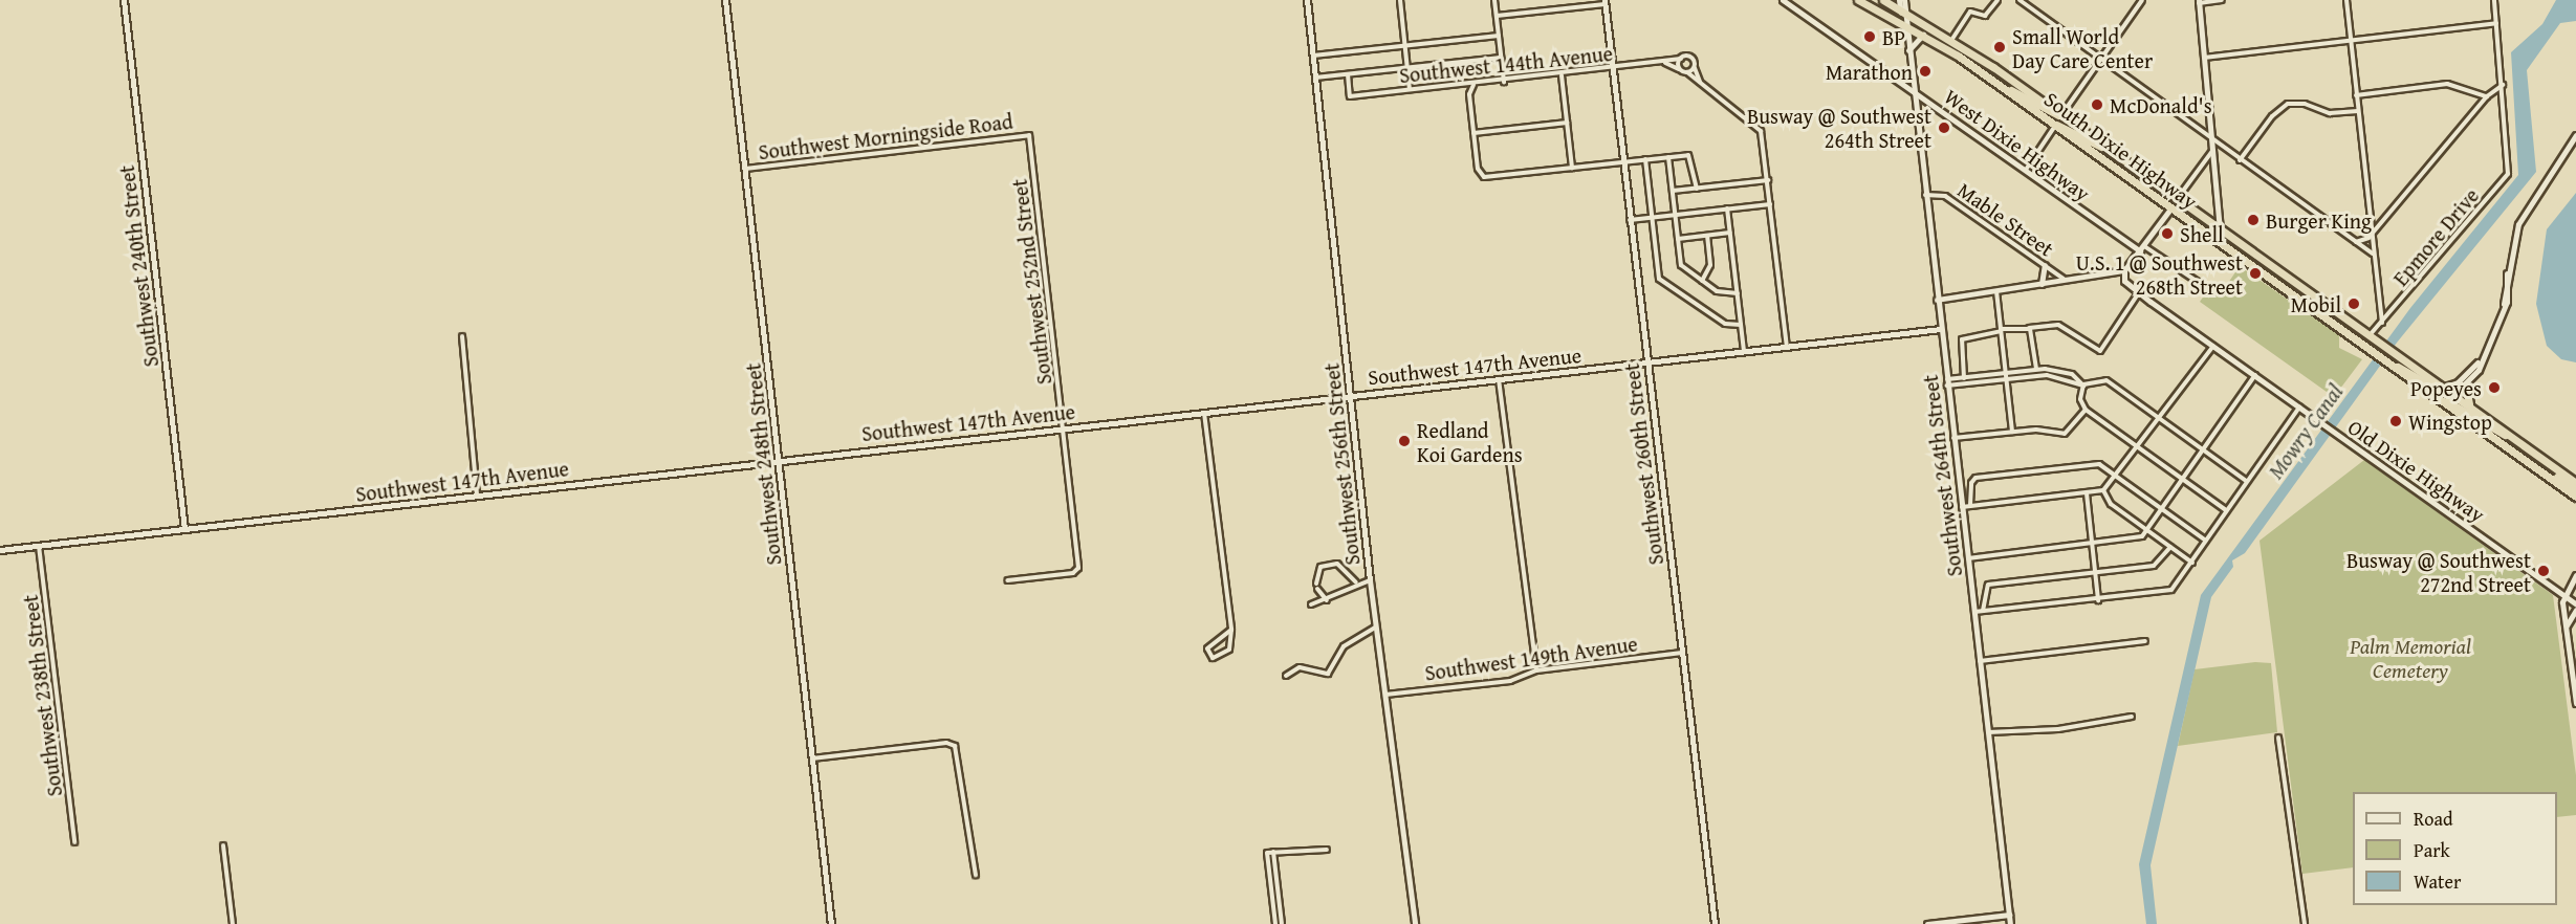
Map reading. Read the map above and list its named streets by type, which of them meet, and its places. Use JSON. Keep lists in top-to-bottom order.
{
  "streets": {
    "highway": ["South Dixie Highway"],
    "street": [
      "Southwest 144th Avenue",
      "Southwest Morningside Road",
      "West Dixie Highway",
      "Mable Street",
      "Epmore Drive",
      "Southwest 240th Street",
      "Southwest 252nd Street",
      "Southwest 147th Avenue",
      "Southwest 248th Street",
      "Southwest 256th Street",
      "Southwest 260th Street",
      "Old Dixie Highway",
      "Southwest 264th Street",
      "Southwest 149th Avenue",
      "Southwest 238th Street"
    ]
  },
  "crossings": [
    ["Southwest 144th Avenue", "Southwest 260th Street"],
    ["Southwest Morningside Road", "Southwest 252nd Street"],
    ["Southwest Morningside Road", "Southwest 248th Street"],
    ["West Dixie Highway", "Southwest 264th Street"],
    ["South Dixie Highway", "Epmore Drive"],
    ["South Dixie Highway", "Southwest 264th Street"],
    ["Mable Street", "Southwest 264th Street"],
    ["Southwest 240th Street", "Southwest 147th Avenue"],
    ["Southwest 252nd Street", "Southwest 147th Avenue"],
    ["Southwest 147th Avenue", "Southwest 248th Street"],
    ["Southwest 147th Avenue", "Southwest 256th Street"],
    ["Southwest 147th Avenue", "Southwest 260th Street"],
    ["Southwest 147th Avenue", "Southwest 264th Street"],
    ["Southwest 147th Avenue", "Southwest 238th Street"],
    ["Southwest 256th Street", "Southwest 149th Avenue"],
    ["Southwest 260th Street", "Southwest 149th Avenue"]
  ],
  "water": ["Mowry Canal"],
  "parks": ["Palm Memorial Cemetery"],
  "places": [
    "BP",
    "Small World Day Care Center",
    "Marathon",
    "McDonald's",
    "Busway @ Southwest 264th Street",
    "Burger King",
    "Shell",
    "U.S. 1 @ Southwest 268th Street",
    "Mobil",
    "Popeyes",
    "Wingstop",
    "Redland Koi Gardens",
    "Busway @ Southwest 272nd Street"
  ],
  "legend": ["Road", "Park", "Water"]
}
